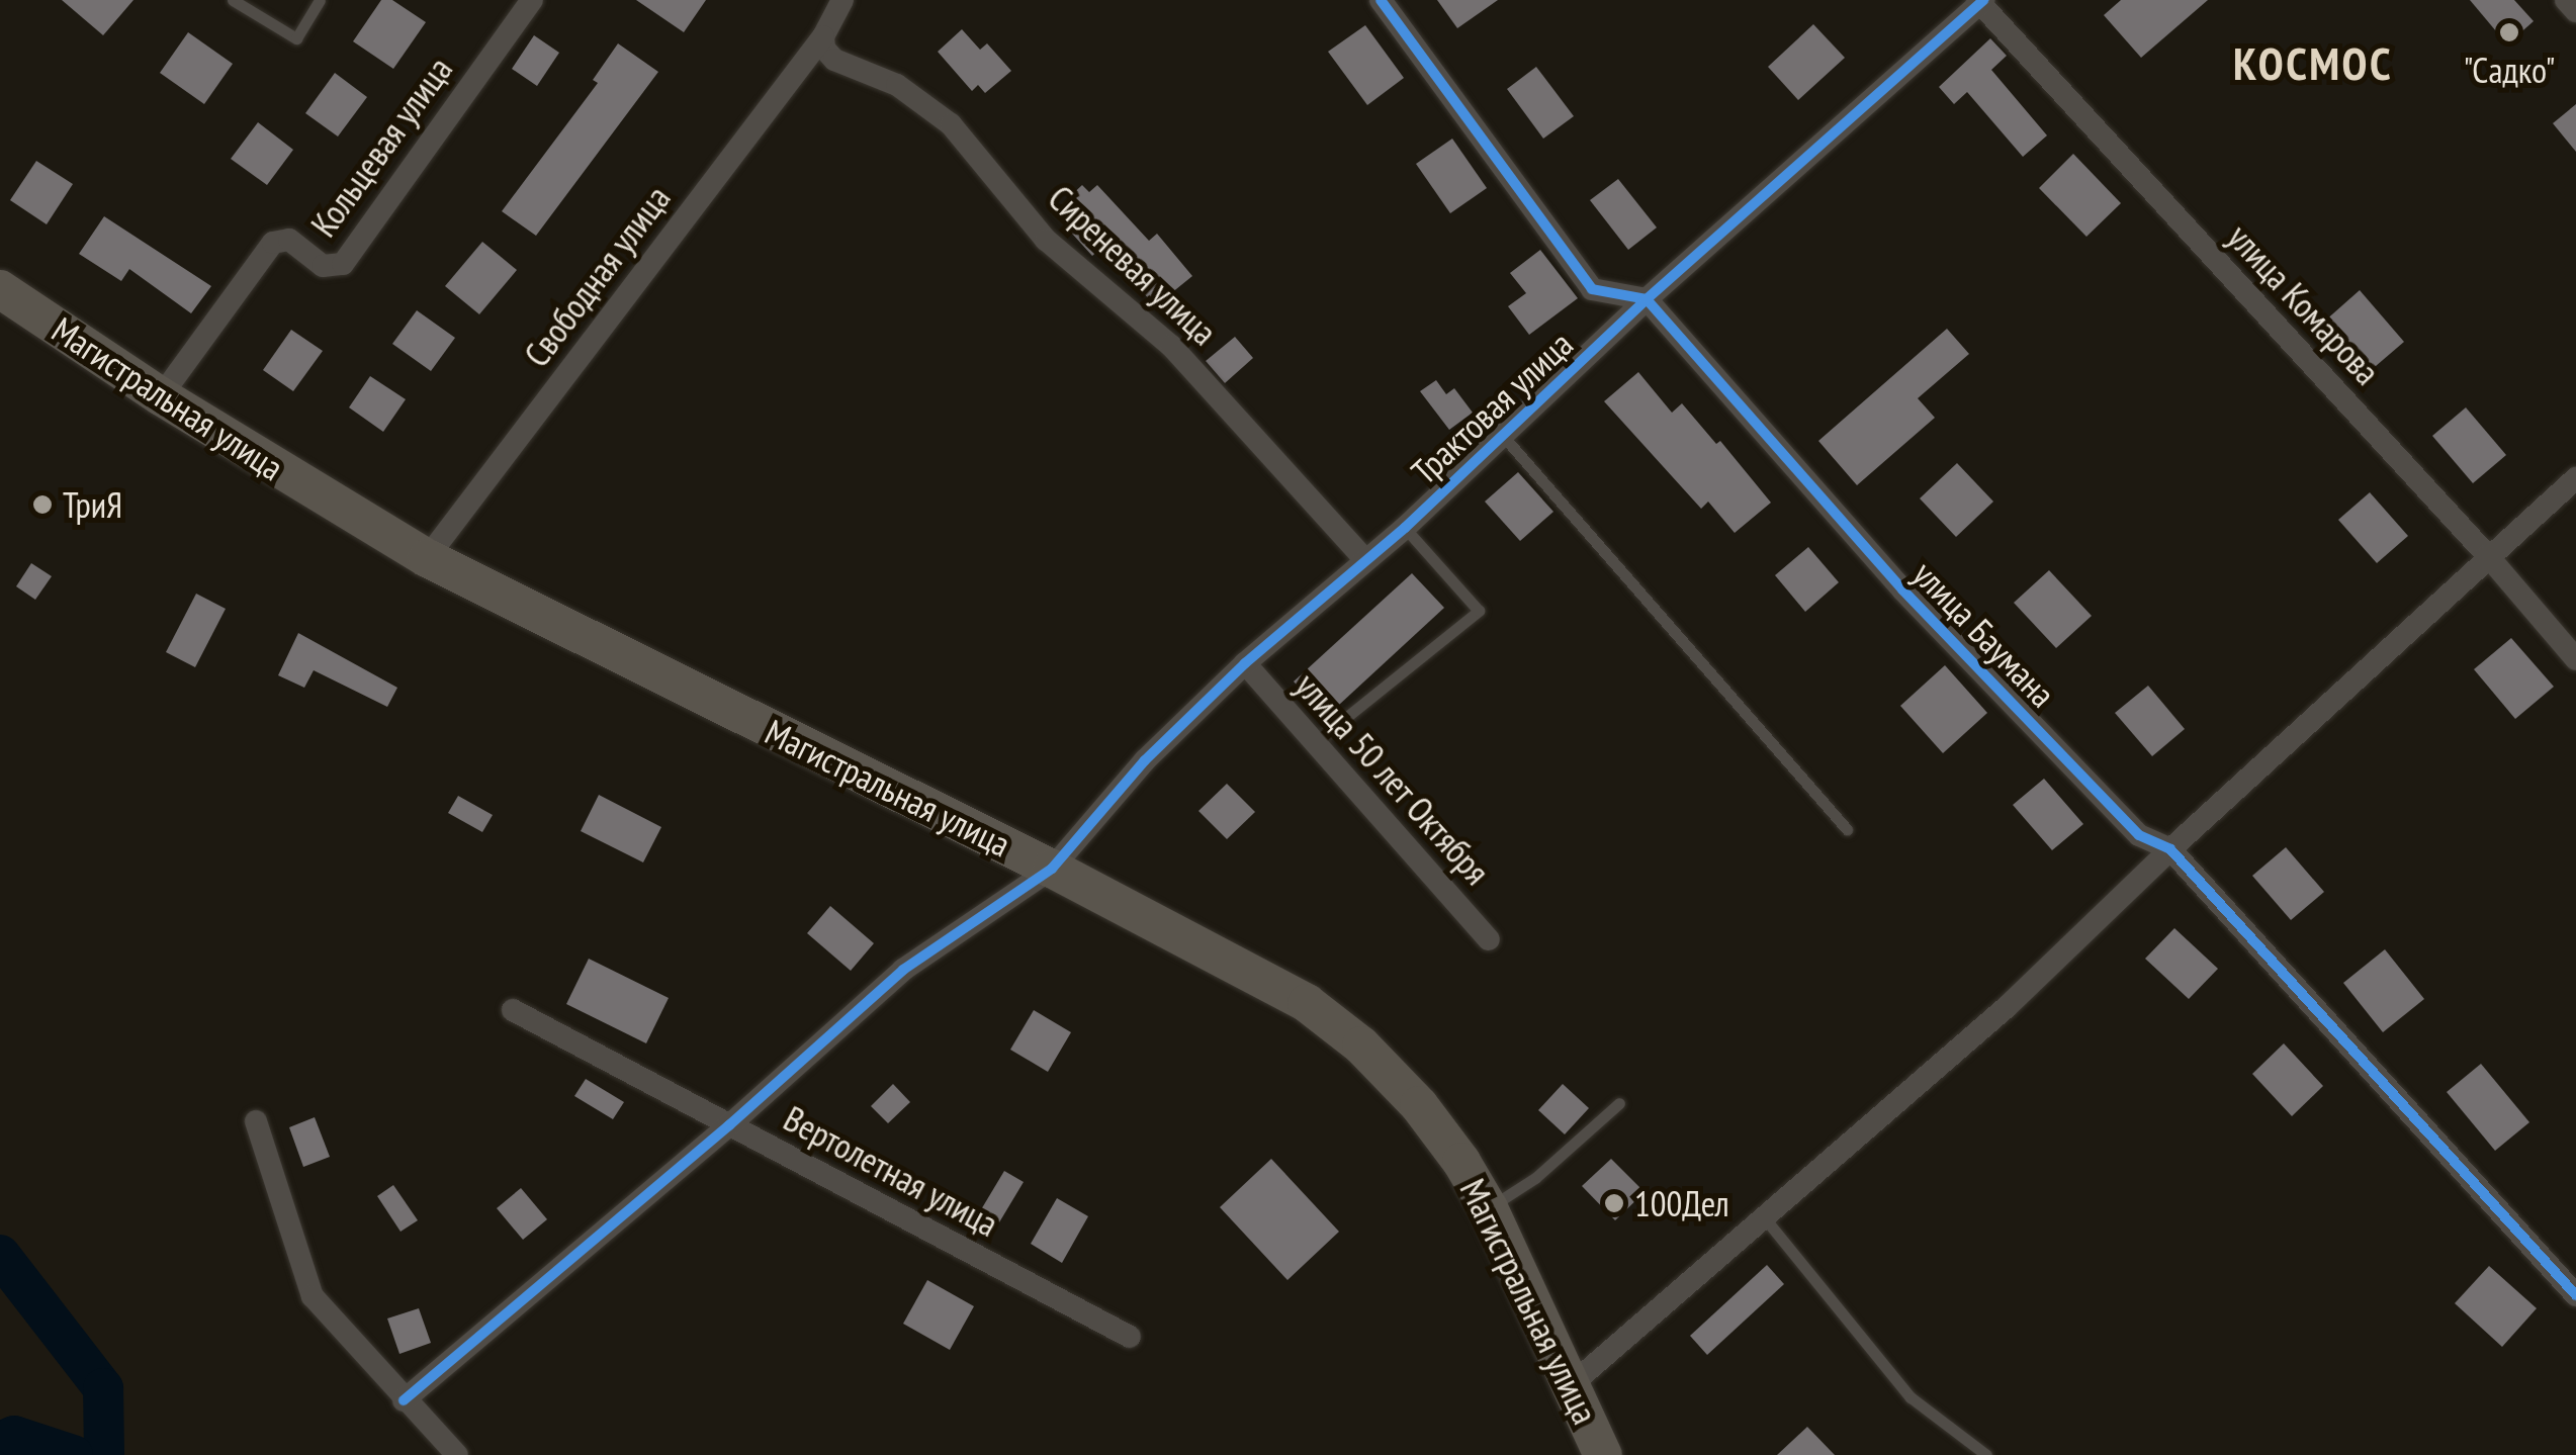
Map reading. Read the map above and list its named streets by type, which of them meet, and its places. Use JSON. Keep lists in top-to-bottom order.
{
  "streets": {
    "main road": ["Магистральная улица"],
    "street": [
      "Кольцевая улица",
      "Сиреневая улица",
      "Свободная улица",
      "улица Комарова",
      "Трактовая улица",
      "улица Баумана",
      "улица 50 лет Октября",
      "Вертолетная улица"
    ]
  },
  "crossings": [
    ["Кольцевая улица", "Магистральная улица"],
    ["Сиреневая улица", "Свободная улица"],
    ["Сиреневая улица", "Трактовая улица"],
    ["Свободная улица", "Магистральная улица"],
    ["улица Комарова", "Трактовая улица"],
    ["Магистральная улица", "Трактовая улица"],
    ["Трактовая улица", "улица Баумана"],
    ["Трактовая улица", "улица 50 лет Октября"],
    ["Трактовая улица", "Вертолетная улица"]
  ],
  "districts": ["КОСМОС"],
  "places": ["\"Садко\"", "ТриЯ", "100Дел"]
}
